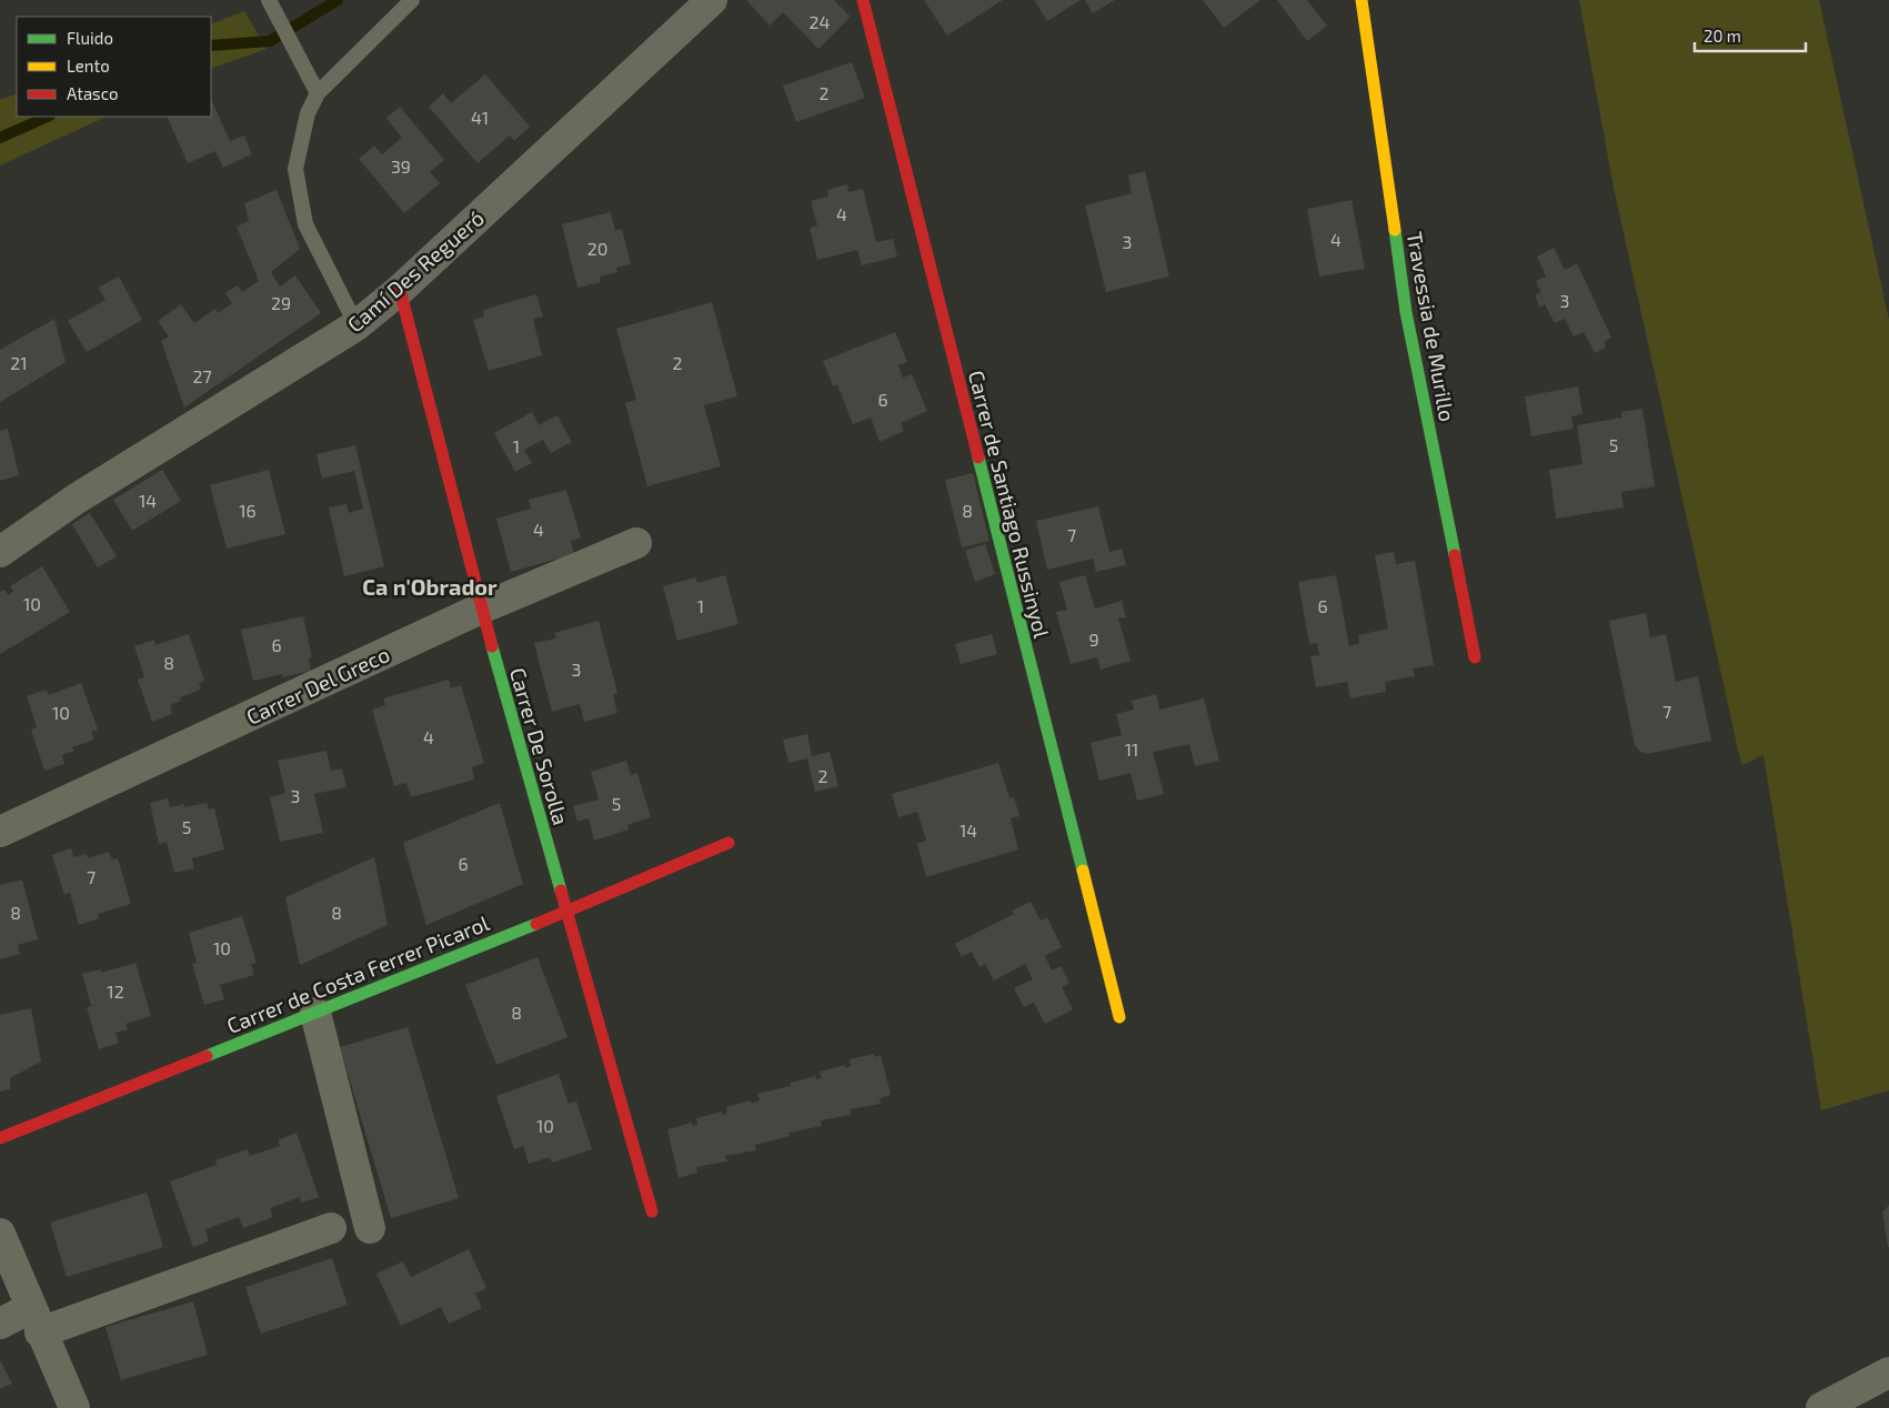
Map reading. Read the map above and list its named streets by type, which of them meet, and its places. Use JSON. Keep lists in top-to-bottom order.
{
  "streets": {
    "street": [
      "Camí Des Regueró",
      "Travessia de Murillo",
      "Carrer de Santiago Russinyol",
      "Carrer Del Greco",
      "Carrer De Sorolla",
      "Carrer de Costa Ferrer Picarol"
    ]
  },
  "crossings": [
    ["Camí Des Regueró", "Carrer De Sorolla"],
    ["Carrer Del Greco", "Carrer De Sorolla"],
    ["Carrer De Sorolla", "Carrer de Costa Ferrer Picarol"]
  ],
  "districts": ["Ca n'Obrador"],
  "house_numbers": [
    "24",
    "2",
    "41",
    "39",
    "4",
    "4",
    "3",
    "20",
    "3",
    "29",
    "21",
    "2",
    "27",
    "6",
    "5",
    "1",
    "14",
    "16",
    "8",
    "4",
    "7",
    "10",
    "1",
    "6",
    "9",
    "6",
    "8",
    "3",
    "7",
    "10",
    "4",
    "11",
    "2",
    "3",
    "5",
    "5",
    "14",
    "6",
    "7",
    "8",
    "8",
    "10",
    "12",
    "8",
    "10"
  ],
  "legend": ["Fluido", "Lento", "Atasco"],
  "scale_bar": "20 m"
}
